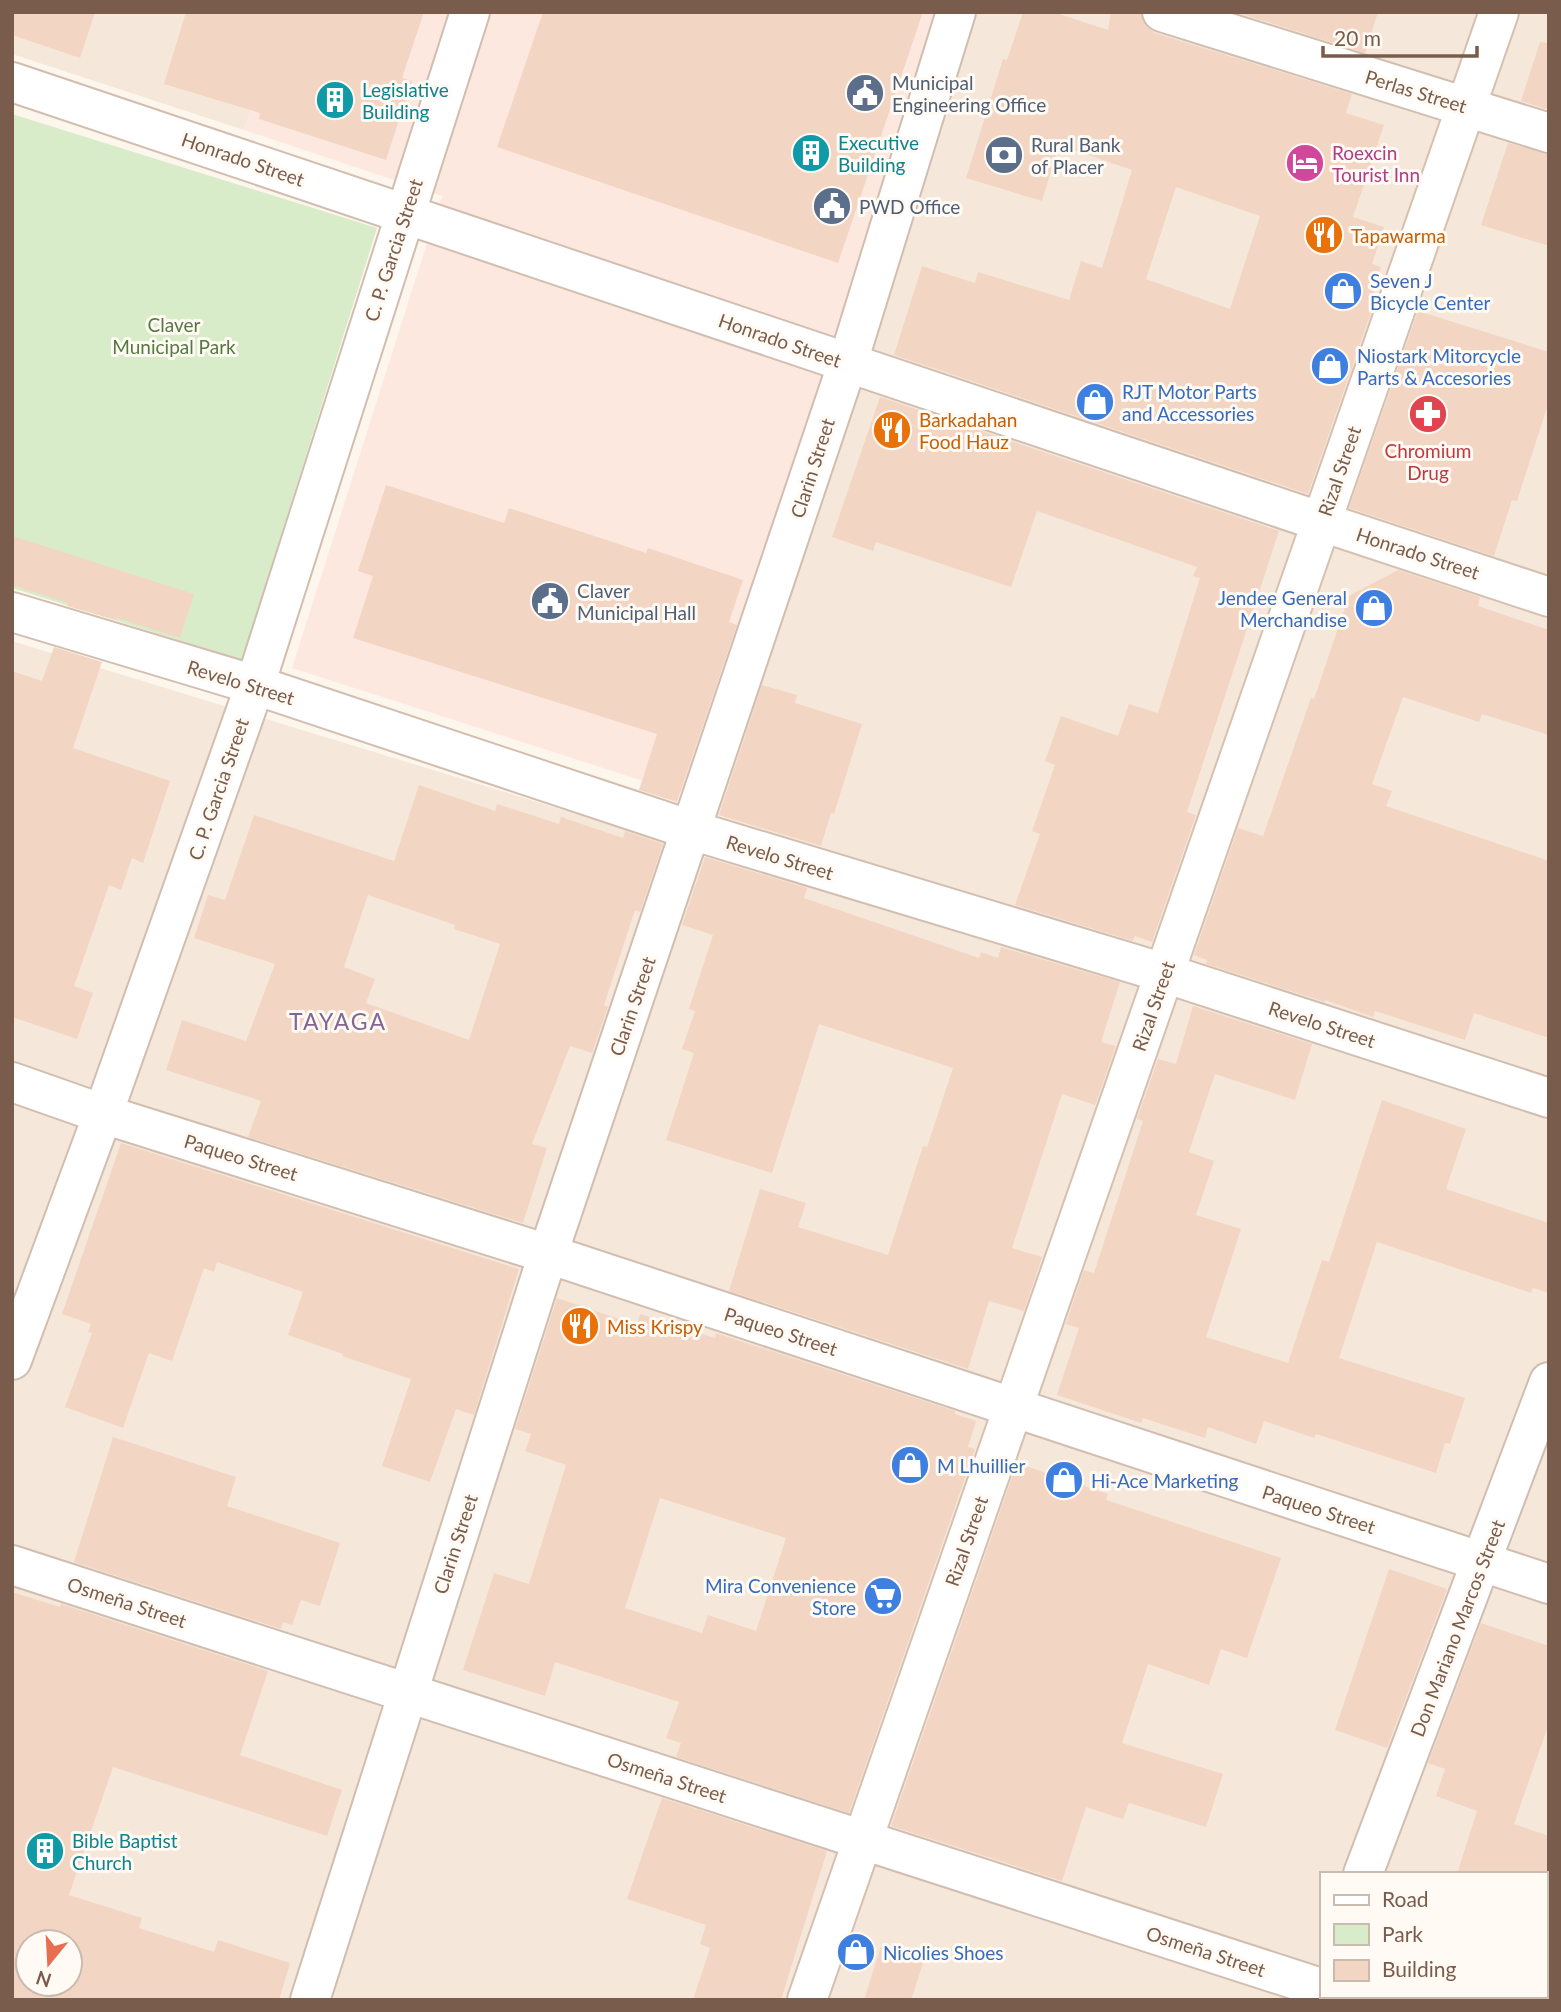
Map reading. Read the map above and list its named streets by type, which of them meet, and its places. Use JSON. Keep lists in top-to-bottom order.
{
  "streets": {
    "street": [
      "Perlas Street",
      "Honrado Street",
      "C. P. Garcia Street",
      "Clarin Street",
      "Rizal Street",
      "Revelo Street",
      "Paqueo Street",
      "Osmeña Street",
      "Don Mariano Marcos Street"
    ]
  },
  "crossings": [
    ["Perlas Street", "Rizal Street"],
    ["Honrado Street", "C. P. Garcia Street"],
    ["Honrado Street", "Clarin Street"],
    ["Honrado Street", "Rizal Street"],
    ["C. P. Garcia Street", "Revelo Street"],
    ["C. P. Garcia Street", "Paqueo Street"],
    ["Clarin Street", "Revelo Street"],
    ["Clarin Street", "Paqueo Street"],
    ["Clarin Street", "Osmeña Street"],
    ["Rizal Street", "Revelo Street"],
    ["Rizal Street", "Paqueo Street"],
    ["Rizal Street", "Osmeña Street"],
    ["Paqueo Street", "Don Mariano Marcos Street"]
  ],
  "districts": ["TAYAGA"],
  "parks": ["Claver Municipal Park"],
  "places": {
    "public building": ["Municipal Engineering Office", "PWD Office", "Claver Municipal Hall"],
    "building": ["Legislative Building", "Executive Building", "Bible Baptist Church"],
    "bank": ["Rural Bank of Placer"],
    "hotel": ["Roexcin Tourist Inn"],
    "restaurant": ["Tapawarma", "Barkadahan Food Hauz", "Miss Krispy"],
    "shop": [
      "Seven J Bicycle Center",
      "Niostark Mitorcycle Parts & Accesories",
      "RJT Motor Parts and Accessories",
      "Jendee General Merchandise",
      "M Lhuillier",
      "Hi-Ace Marketing",
      "Nicolies Shoes"
    ],
    "pharmacy": ["Chromium Drug"],
    "supermarket": ["Mira Convenience Store"]
  },
  "legend": ["Road", "Park", "Building"],
  "scale_bar": "20 m",
  "north": "bottom"
}
